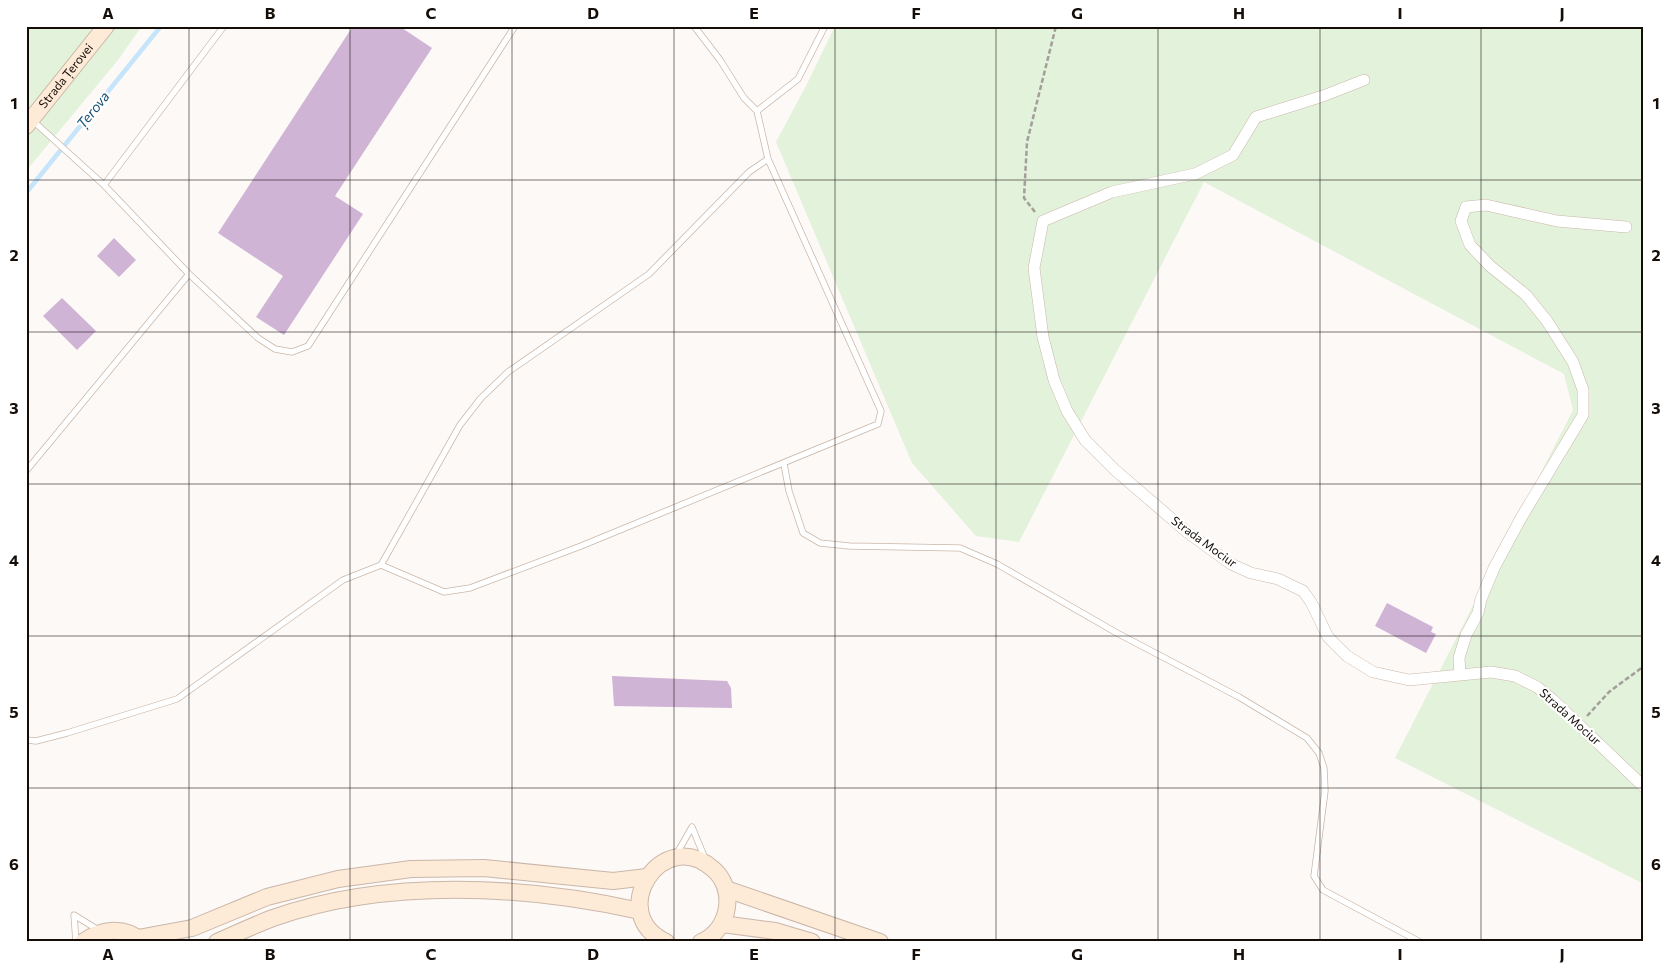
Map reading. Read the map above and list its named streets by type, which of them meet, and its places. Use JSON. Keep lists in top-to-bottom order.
{
  "streets": {
    "street": ["Strada Țerovei", "Strada Mociur"]
  },
  "water": ["Țerova"],
  "grid": {
    "columns": [
      "A",
      "B",
      "C",
      "D",
      "E",
      "F",
      "G",
      "H",
      "I",
      "J"
    ],
    "rows": [
      "1",
      "2",
      "3",
      "4",
      "5",
      "6"
    ]
  }
}
